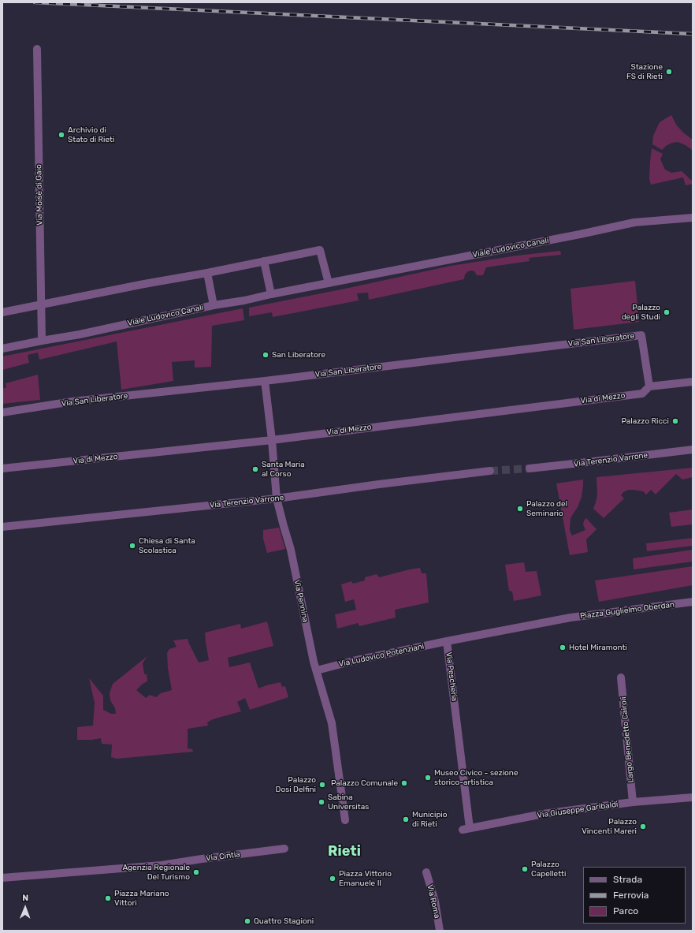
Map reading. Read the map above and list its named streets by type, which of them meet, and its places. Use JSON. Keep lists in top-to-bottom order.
{
  "streets": {
    "street": [
      "Via Moisè di Gaio",
      "Viale Ludovico Canali",
      "Via San Liberatore",
      "Via di Mezzo",
      "Via Terenzio Varrone",
      "Via Pennina",
      "Piazza Guglielmo Oberdan",
      "Via Ludovico Potenziani",
      "Via Pescheria",
      "Largo Benedetto Cairoli",
      "Via Giuseppe Garibaldi",
      "Via Cintia",
      "Via Roma"
    ]
  },
  "crossings": [
    ["Via Moisè di Gaio", "Viale Ludovico Canali"],
    ["Via San Liberatore", "Via di Mezzo"],
    ["Via San Liberatore", "Via Pennina"],
    ["Via di Mezzo", "Via Pennina"],
    ["Via Terenzio Varrone", "Via Pennina"],
    ["Via Pennina", "Via Ludovico Potenziani"],
    ["Piazza Guglielmo Oberdan", "Via Pescheria"],
    ["Via Ludovico Potenziani", "Via Pescheria"],
    ["Via Pescheria", "Via Giuseppe Garibaldi"],
    ["Largo Benedetto Cairoli", "Via Giuseppe Garibaldi"]
  ],
  "districts": ["Rieti"],
  "places": [
    "Stazione FS di Rieti",
    "Archivio di Stato di Rieti",
    "Palazzo degli Studi",
    "San Liberatore",
    "Palazzo Ricci",
    "Santa Maria al Corso",
    "Palazzo del Seminario",
    "Chiesa di Santa Scolastica",
    "Hotel Miramonti",
    "Museo Civico - sezione storico-artistica",
    "Palazzo Comunale",
    "Palazzo Dosi Delfini",
    "Sabina Universitas",
    "Municipio di Rieti",
    "Palazzo Vincenti Mareri",
    "Palazzo Capelletti",
    "Agenzia Regionale Del Turismo",
    "Piazza Vittorio Emanuele II",
    "Piazza Mariano Vittori",
    "Quattro Stagioni"
  ],
  "legend": ["Strada", "Ferrovia", "Parco"],
  "north": "top"
}
